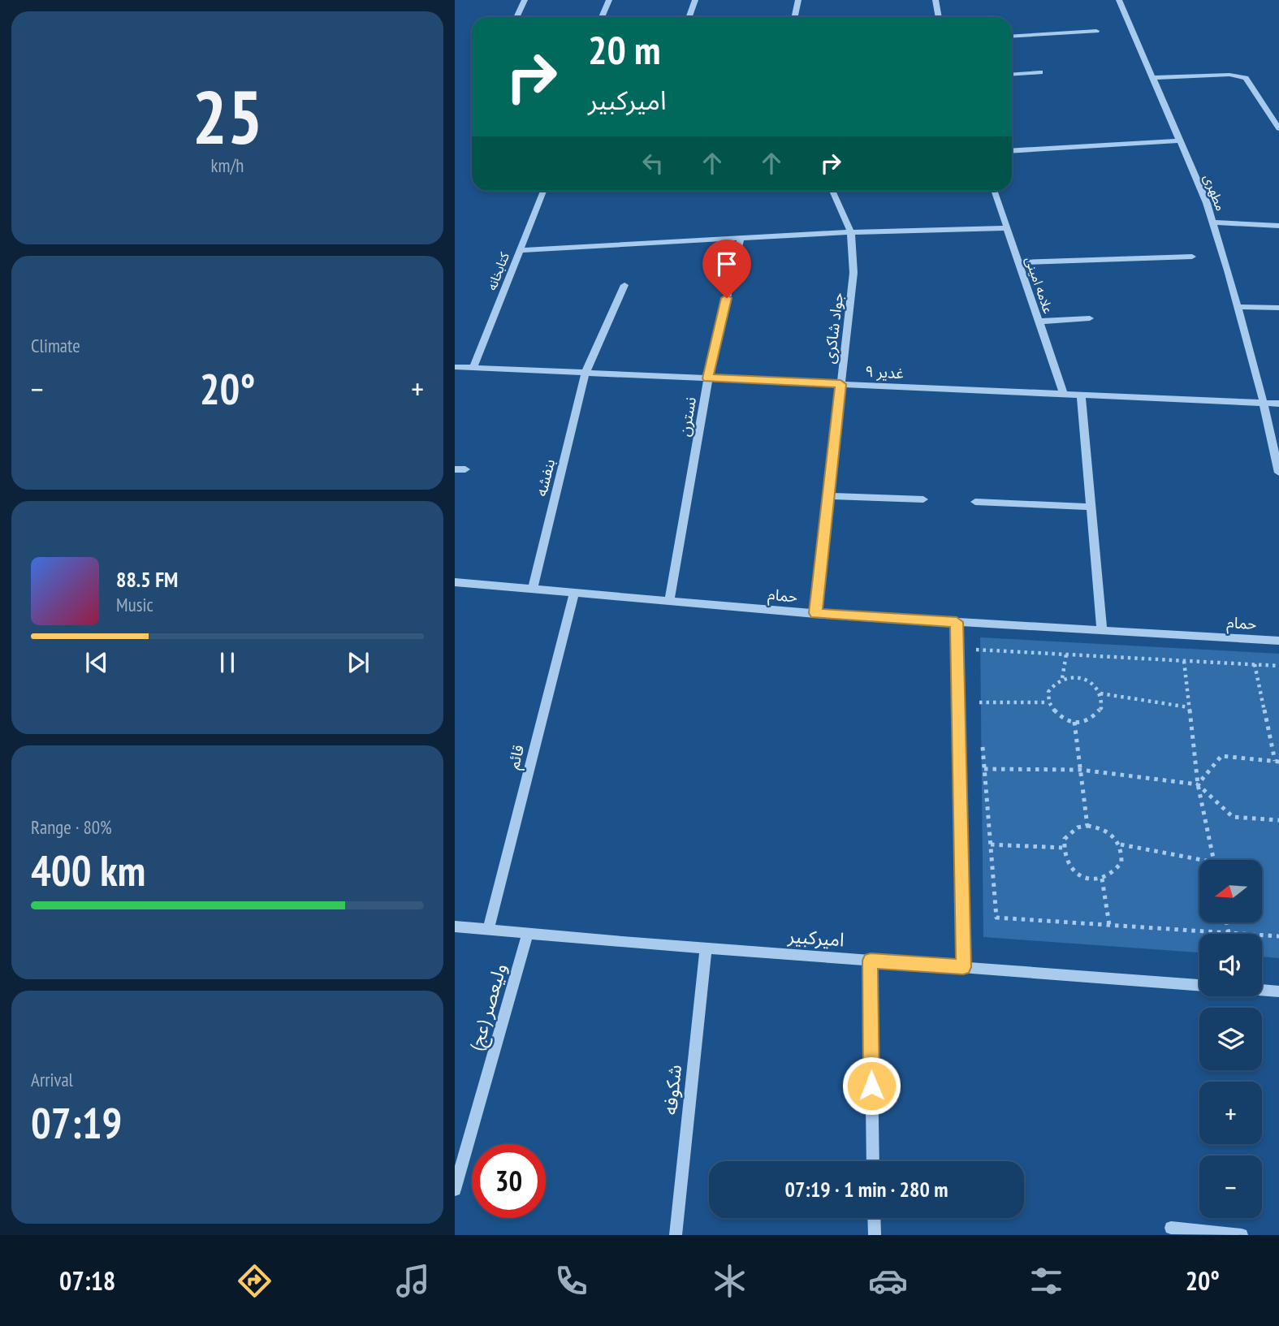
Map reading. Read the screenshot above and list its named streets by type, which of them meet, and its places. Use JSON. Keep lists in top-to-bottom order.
{
  "streets": {
    "street": [
      "مطهری",
      "کتابخانه",
      "علامه امینی",
      "جواد شاکری",
      "غدیر ۹",
      "نسترن",
      "بنفشه",
      "حمام",
      "قائم",
      "امیرکبیر",
      "ولیعصر (عج)",
      "شکوفه"
    ]
  },
  "crossings": [
    ["مطهری", "غدیر ۹"],
    ["کتابخانه", "غدیر ۹"],
    ["علامه امینی", "غدیر ۹"],
    ["جواد شاکری", "غدیر ۹"],
    ["جواد شاکری", "حمام"],
    ["غدیر ۹", "نسترن"],
    ["غدیر ۹", "بنفشه"],
    ["نسترن", "حمام"],
    ["بنفشه", "حمام"],
    ["حمام", "قائم"],
    ["قائم", "امیرکبیر"],
    ["امیرکبیر", "ولیعصر (عج)"],
    ["امیرکبیر", "شکوفه"]
  ],
  "north": "left",
  "page": {
    "tile": [
      ["25", "km/h"],
      "Climate",
      ["Range · 80%", "400 km"],
      ["Arrival", "07:19"]
    ],
    "turn": ["20 m", "امیرکبیر"],
    "heat": ["−", "20°", "+"],
    "song": ["88.5 FM", "Music"],
    "map_buttons": ["+", "−"],
    "limit": "30",
    "trip": "07:19 · 1 min · 280 m",
    "tabs": ["07:18", "20°"]
  }
}
